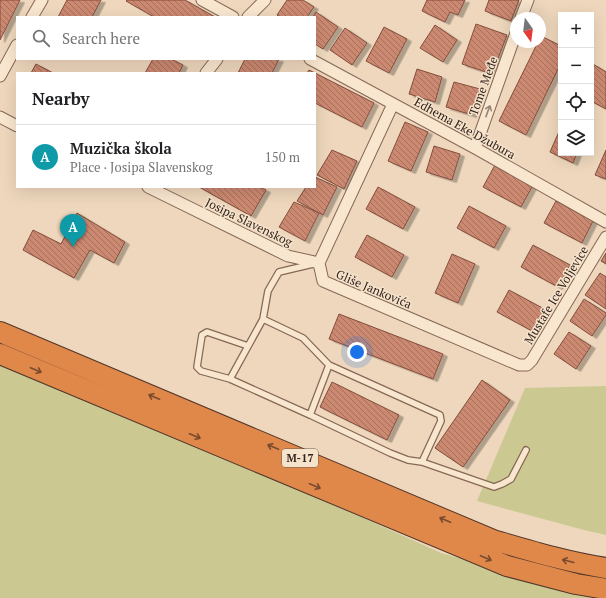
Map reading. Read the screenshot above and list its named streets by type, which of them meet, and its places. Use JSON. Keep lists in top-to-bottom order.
{
  "streets": {
    "highway": ["M-17"],
    "street": [
      "Tome Međe",
      "Edhema Eke Džubura",
      "Josipa Slavenskog",
      "Gliše Jankovića",
      "Mustafe Ice Voljevice"
    ]
  },
  "crossings": [
    ["Tome Međe", "Edhema Eke Džubura"],
    ["Josipa Slavenskog", "Gliše Jankovića"],
    ["Gliše Jankovića", "Mustafe Ice Voljevice"]
  ],
  "one_way": ["Tome Međe"],
  "north": "bottom",
  "page": {
    "map_buttons": ["+", "−"],
    "search": "Search here",
    "heading": "Nearby",
    "list": [
      {
        "mark": "A",
        "name": "Muzička škola",
        "note": "Place · Josipa Slavenskog",
        "value": "150 m"
      }
    ],
    "pins": "A"
  }
}
